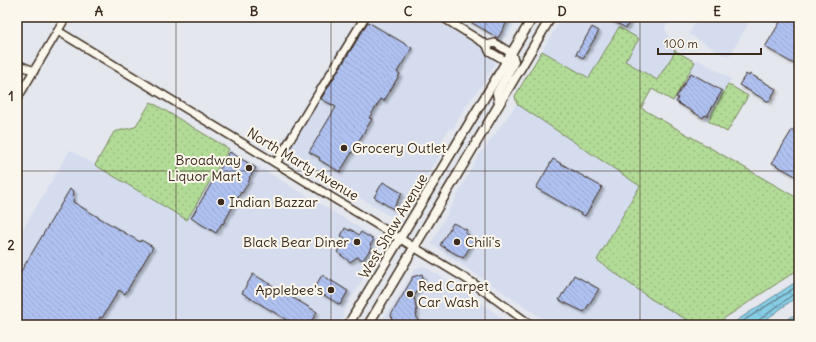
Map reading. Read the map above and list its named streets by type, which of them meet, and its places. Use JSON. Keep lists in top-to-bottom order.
{
  "streets": {
    "main road": ["West Shaw Avenue"],
    "street": ["North Marty Avenue"]
  },
  "crossings": [
    ["North Marty Avenue", "West Shaw Avenue"]
  ],
  "places": [
    "Grocery Outlet",
    "Broadway Liquor Mart",
    "Indian Bazzar",
    "Black Bear Diner",
    "Chili's",
    "Applebee's",
    "Red Carpet Car Wash"
  ],
  "scale_bar": "100 m",
  "grid": {
    "columns": [
      "A",
      "B",
      "C",
      "D",
      "E"
    ],
    "rows": ["1", "2"]
  }
}
